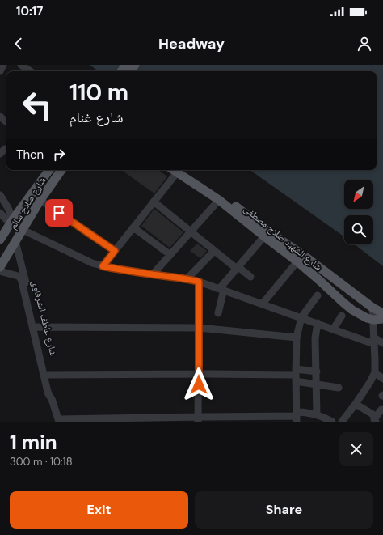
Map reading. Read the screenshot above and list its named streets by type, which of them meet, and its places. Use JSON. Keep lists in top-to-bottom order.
{
  "streets": {
    "main road": ["شارع صلاح سالم", "شارع الشهيد صلاح مصطفى"],
    "street": ["شارع عاطف الشرقاوى"]
  },
  "crossings": [
    ["شارع صلاح سالم", "شارع عاطف الشرقاوى"]
  ],
  "north": "bottom left",
  "page": {
    "status": "10:17",
    "header": "Headway",
    "turn": ["110 m", "شارع غنام"],
    "then": "Then",
    "heading": ["1 min", "300 m · 10:18"],
    "buttons": ["Exit", "Share"]
  }
}
